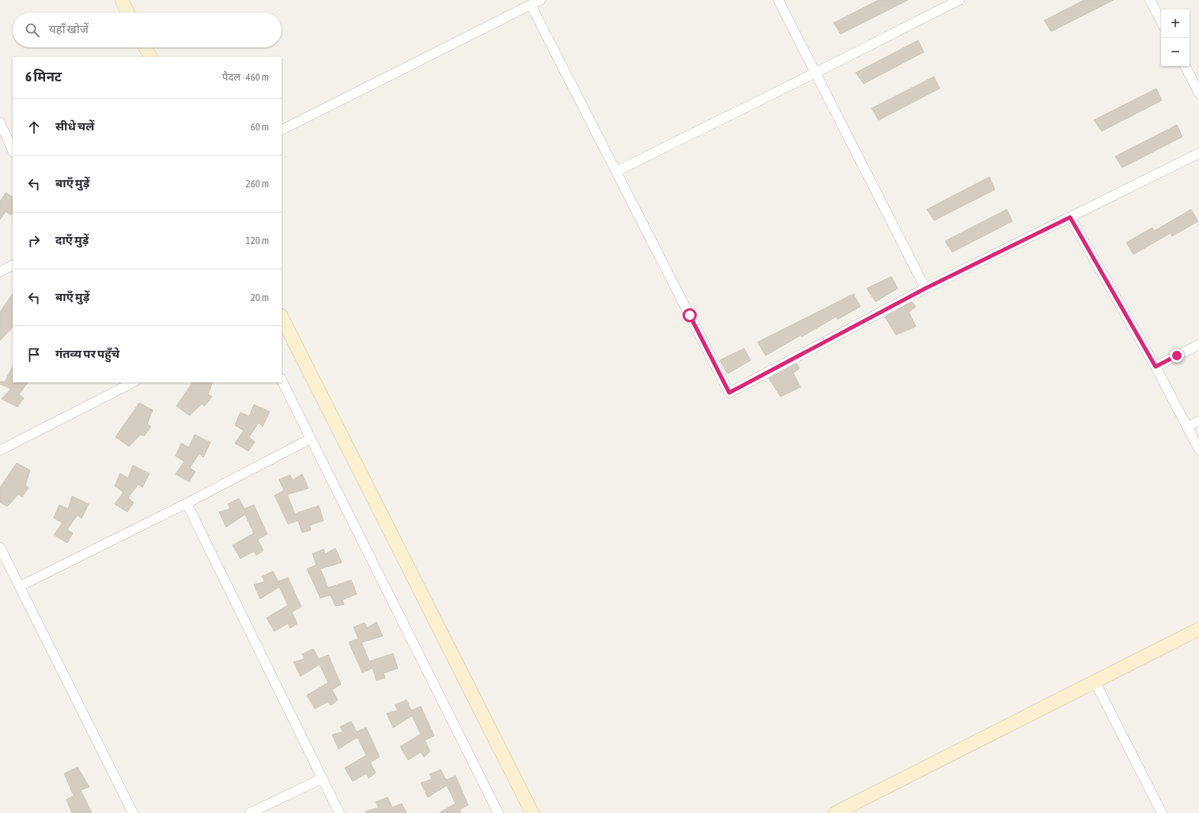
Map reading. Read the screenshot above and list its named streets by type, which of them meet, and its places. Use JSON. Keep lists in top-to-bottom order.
{
  "page": {
    "map_buttons": ["+", "−"],
    "search": "यहाँ खोजें",
    "heading": ["6 मिनट", "पैदल · 460 m"],
    "list": [
      ["सीधे चलें", "60 m"],
      ["बाएँ मुड़ें", "260 m"],
      ["दाएँ मुड़ें", "120 m"],
      ["बाएँ मुड़ें", "20 m"],
      "गंतव्य पर पहुँचे"
    ]
  }
}
